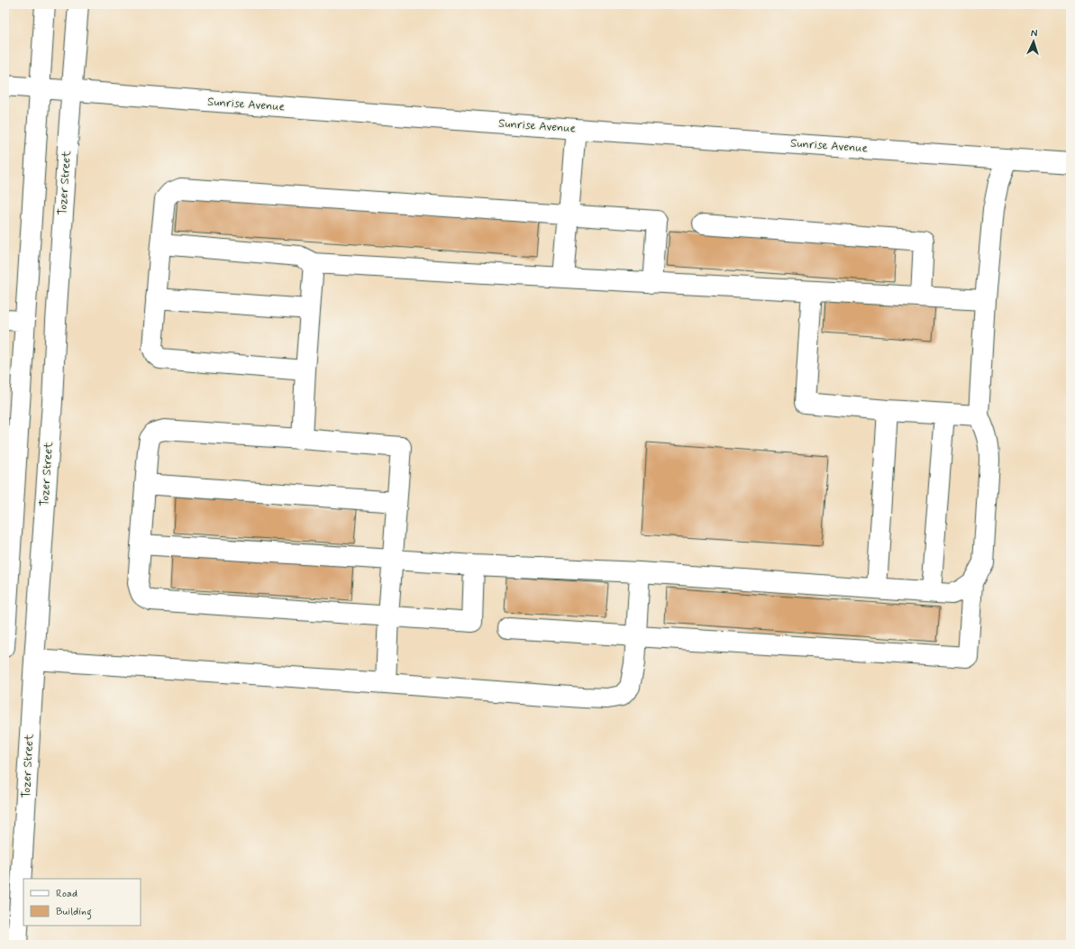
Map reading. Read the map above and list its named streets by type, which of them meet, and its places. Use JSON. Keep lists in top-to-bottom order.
{
  "streets": {
    "street": ["Sunrise Avenue", "Tozer Street"]
  },
  "crossings": [
    ["Sunrise Avenue", "Tozer Street"]
  ],
  "legend": ["Road", "Building"],
  "north": "top"
}
